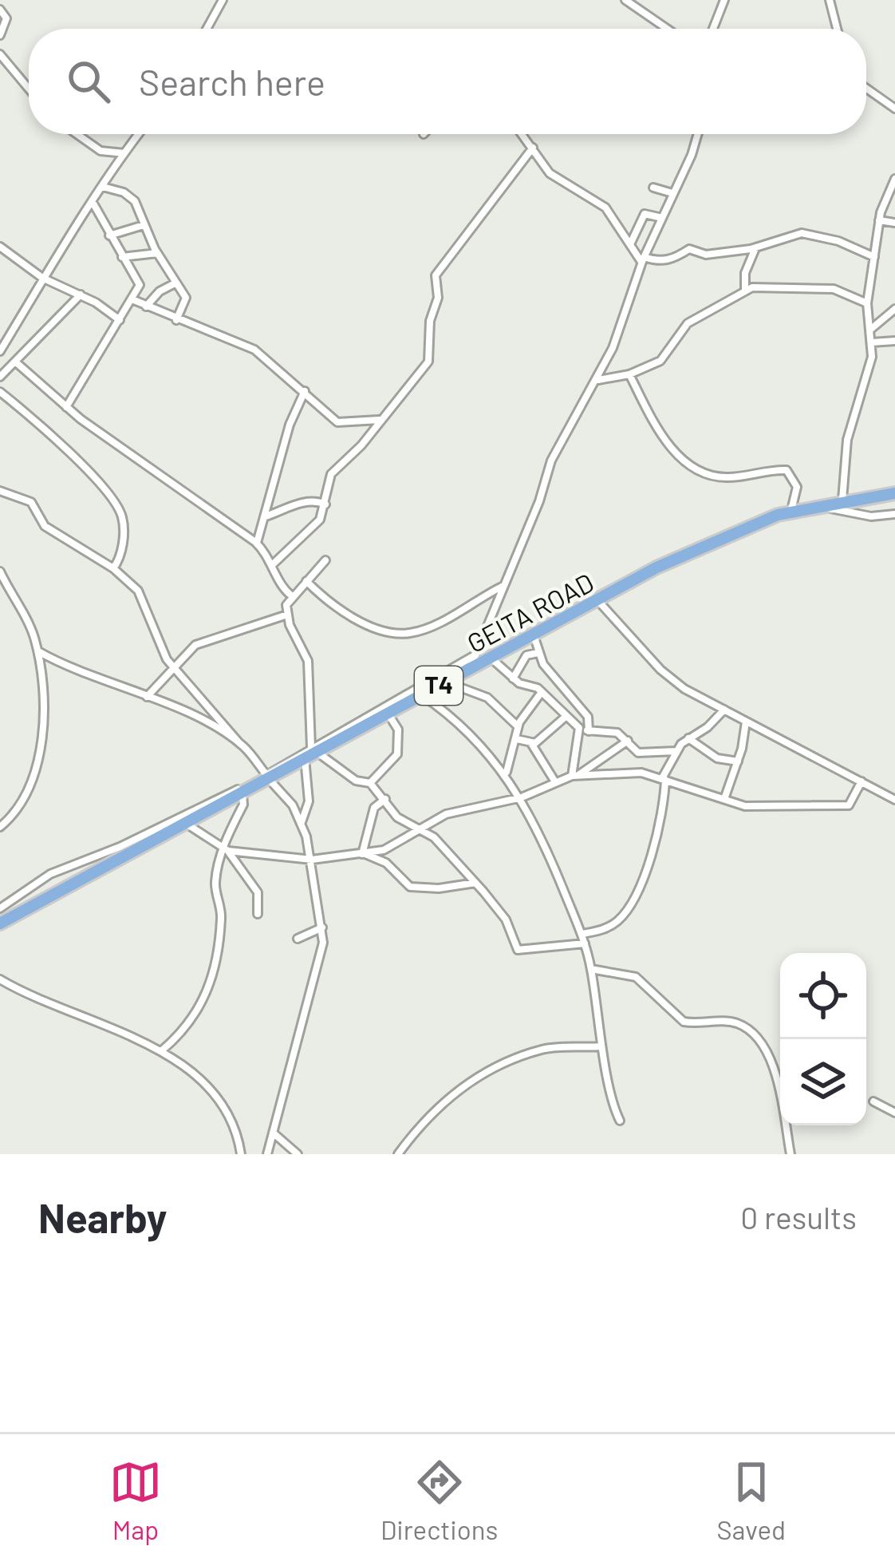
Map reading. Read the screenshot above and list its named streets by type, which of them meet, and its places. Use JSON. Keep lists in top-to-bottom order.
{
  "streets": {
    "highway": ["GEITA ROAD", "T4"]
  },
  "page": {
    "search": "Search here",
    "heading": ["Nearby", "0 results"],
    "nav": ["Map", "Directions", "Saved"]
  }
}
